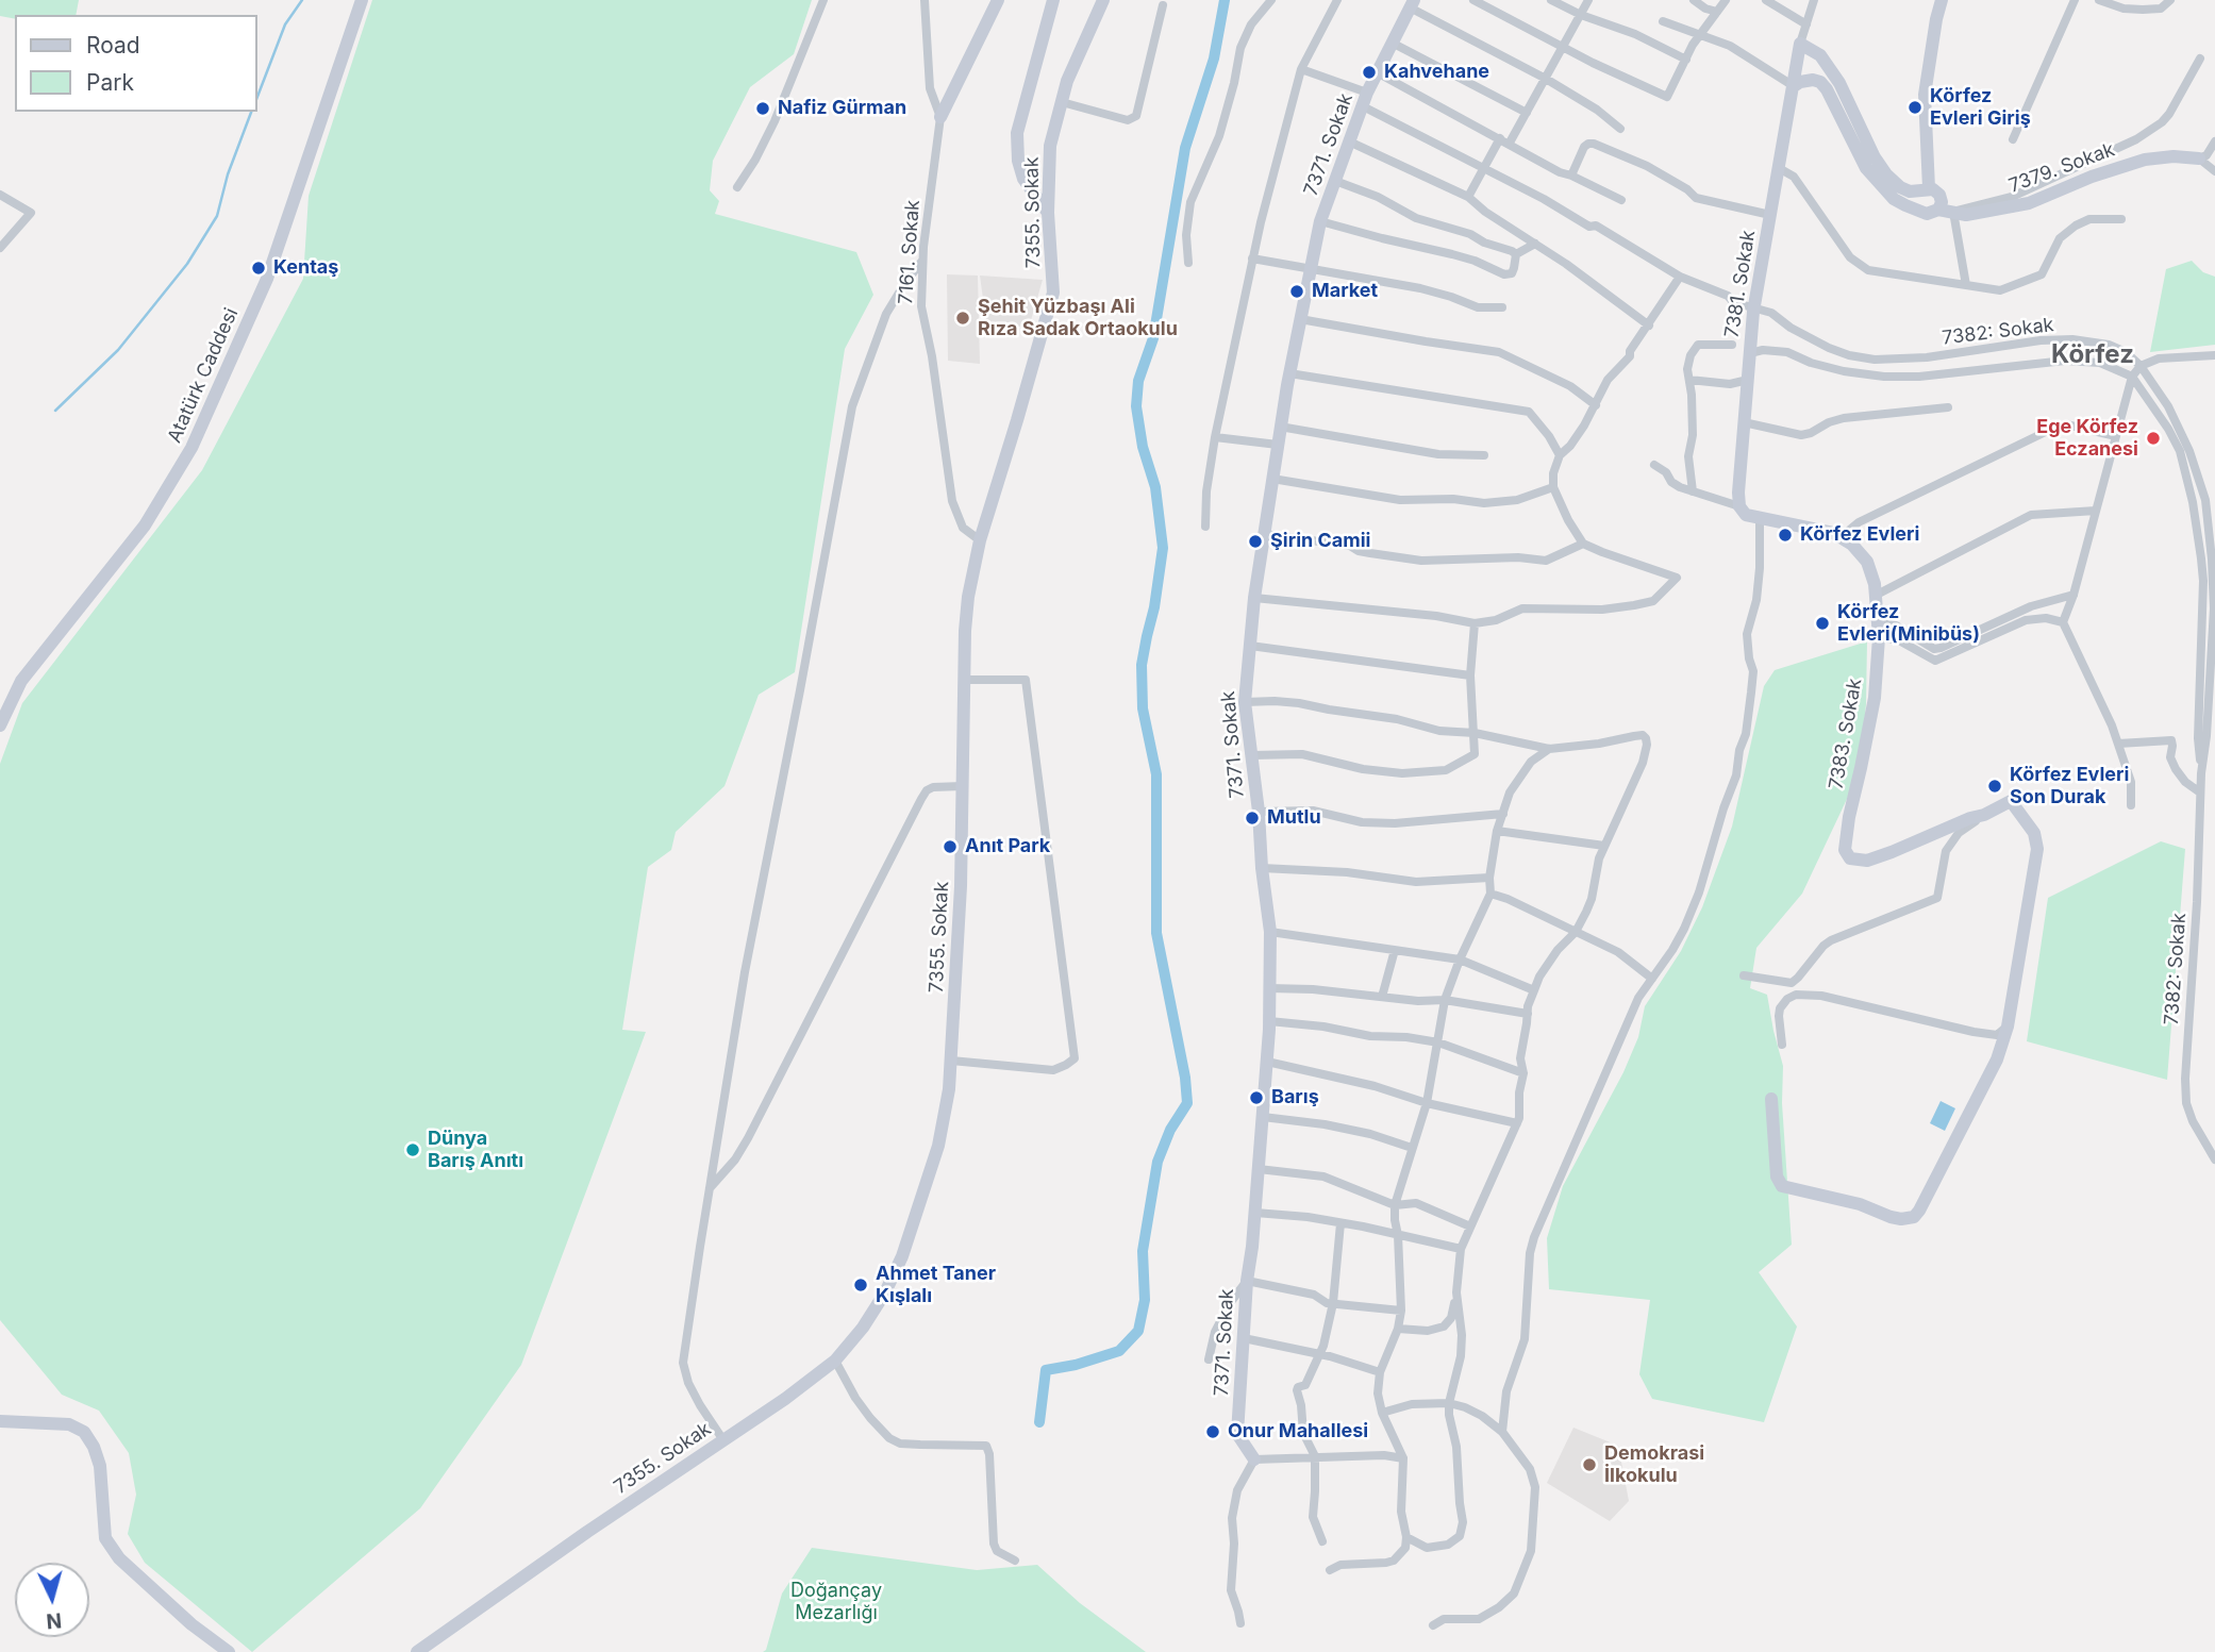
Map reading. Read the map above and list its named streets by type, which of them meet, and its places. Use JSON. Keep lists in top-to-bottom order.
{
  "streets": {
    "street": [
      "7371. Sokak",
      "7379. Sokak",
      "7355. Sokak",
      "7161. Sokak",
      "7381. Sokak",
      "7382: Sokak",
      "Atatürk Caddesi",
      "7383. Sokak"
    ]
  },
  "crossings": [
    ["7371. Sokak", "7382: Sokak"],
    ["7379. Sokak", "7381. Sokak"],
    ["7355. Sokak", "7161. Sokak"],
    ["7381. Sokak", "7382: Sokak"]
  ],
  "districts": ["Körfez"],
  "parks": ["Doğançay Mezarlığı"],
  "places": [
    "Kahvehane",
    "Körfez Evleri Giriş",
    "Nafiz Gürman",
    "Kentaş",
    "Market",
    "Şehit Yüzbaşı Ali Rıza Sadak Ortaokulu",
    "Ege Körfez Eczanesi",
    "Körfez Evleri",
    "Şirin Camii",
    "Körfez Evleri(Minibüs)",
    "Körfez Evleri Son Durak",
    "Mutlu",
    "Anıt Park",
    "Barış",
    "Dünya Barış Anıtı",
    "Ahmet Taner Kışlalı",
    "Onur Mahallesi",
    "Demokrasi İlkokulu"
  ],
  "legend": ["Road", "Park"],
  "north": "bottom"
}
